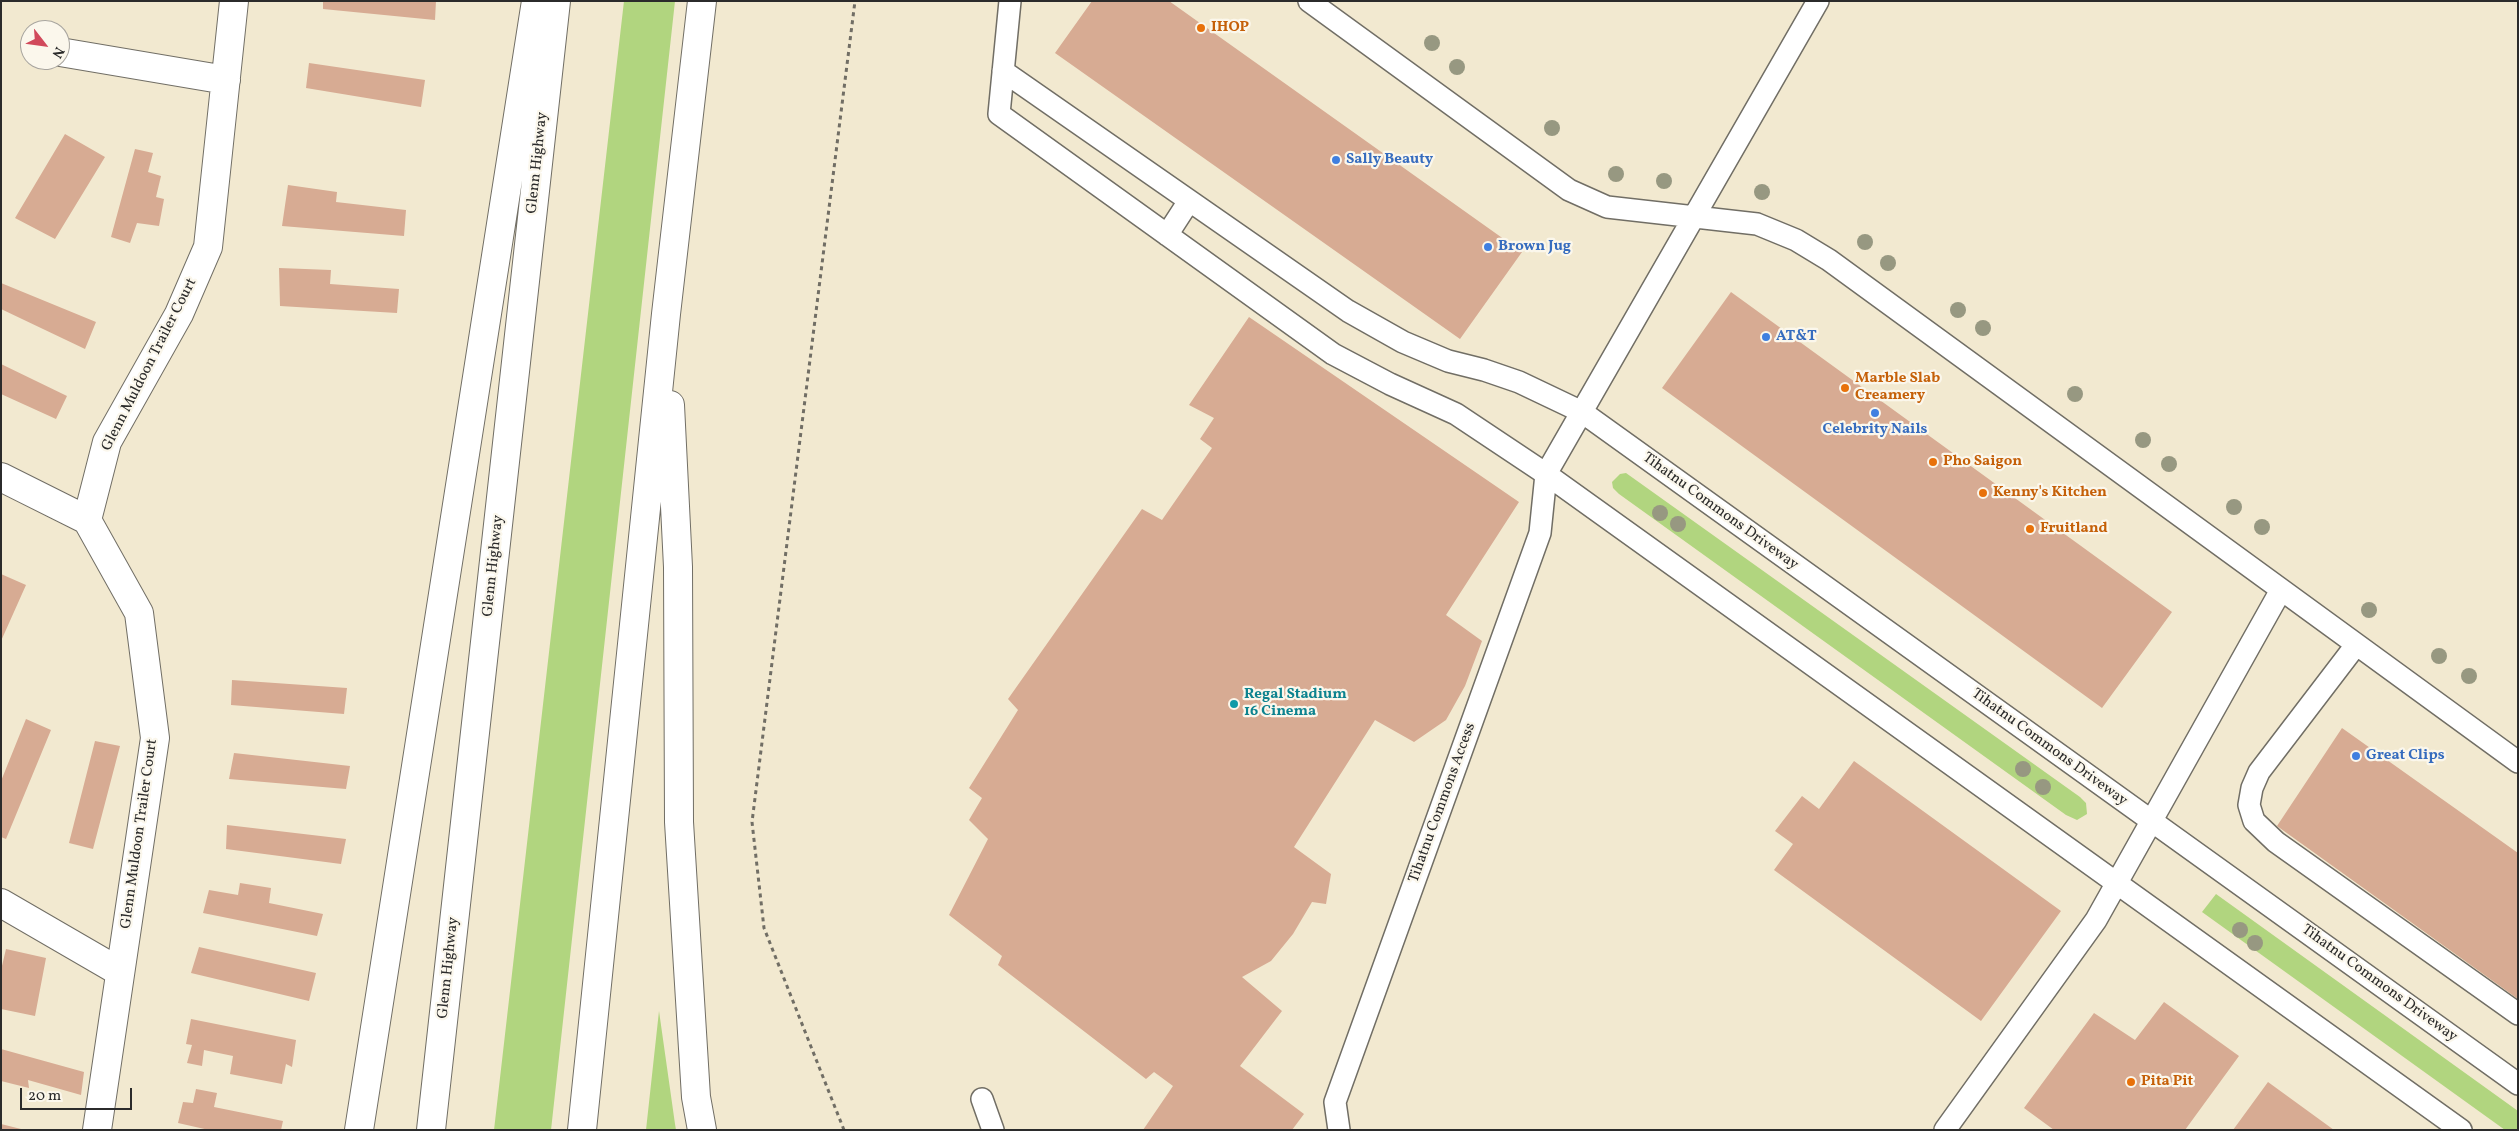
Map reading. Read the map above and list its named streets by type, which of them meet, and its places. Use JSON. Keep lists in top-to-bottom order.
{
  "streets": {
    "main road": ["Glenn Highway", "Glenn Muldoon Trailer Court"],
    "lane": ["Tihatnu Commons Driveway", "Tihatnu Commons Access"]
  },
  "places": [
    "IHOP",
    "Sally Beauty",
    "Brown Jug",
    "AT&T",
    "Marble Slab Creamery",
    "Celebrity Nails",
    "Pho Saigon",
    "Kenny's Kitchen",
    "Fruitland",
    "Regal Stadium 16 Cinema",
    "Great Clips",
    "Pita Pit"
  ],
  "scale_bar": "20 m",
  "north": "bottom right"
}
